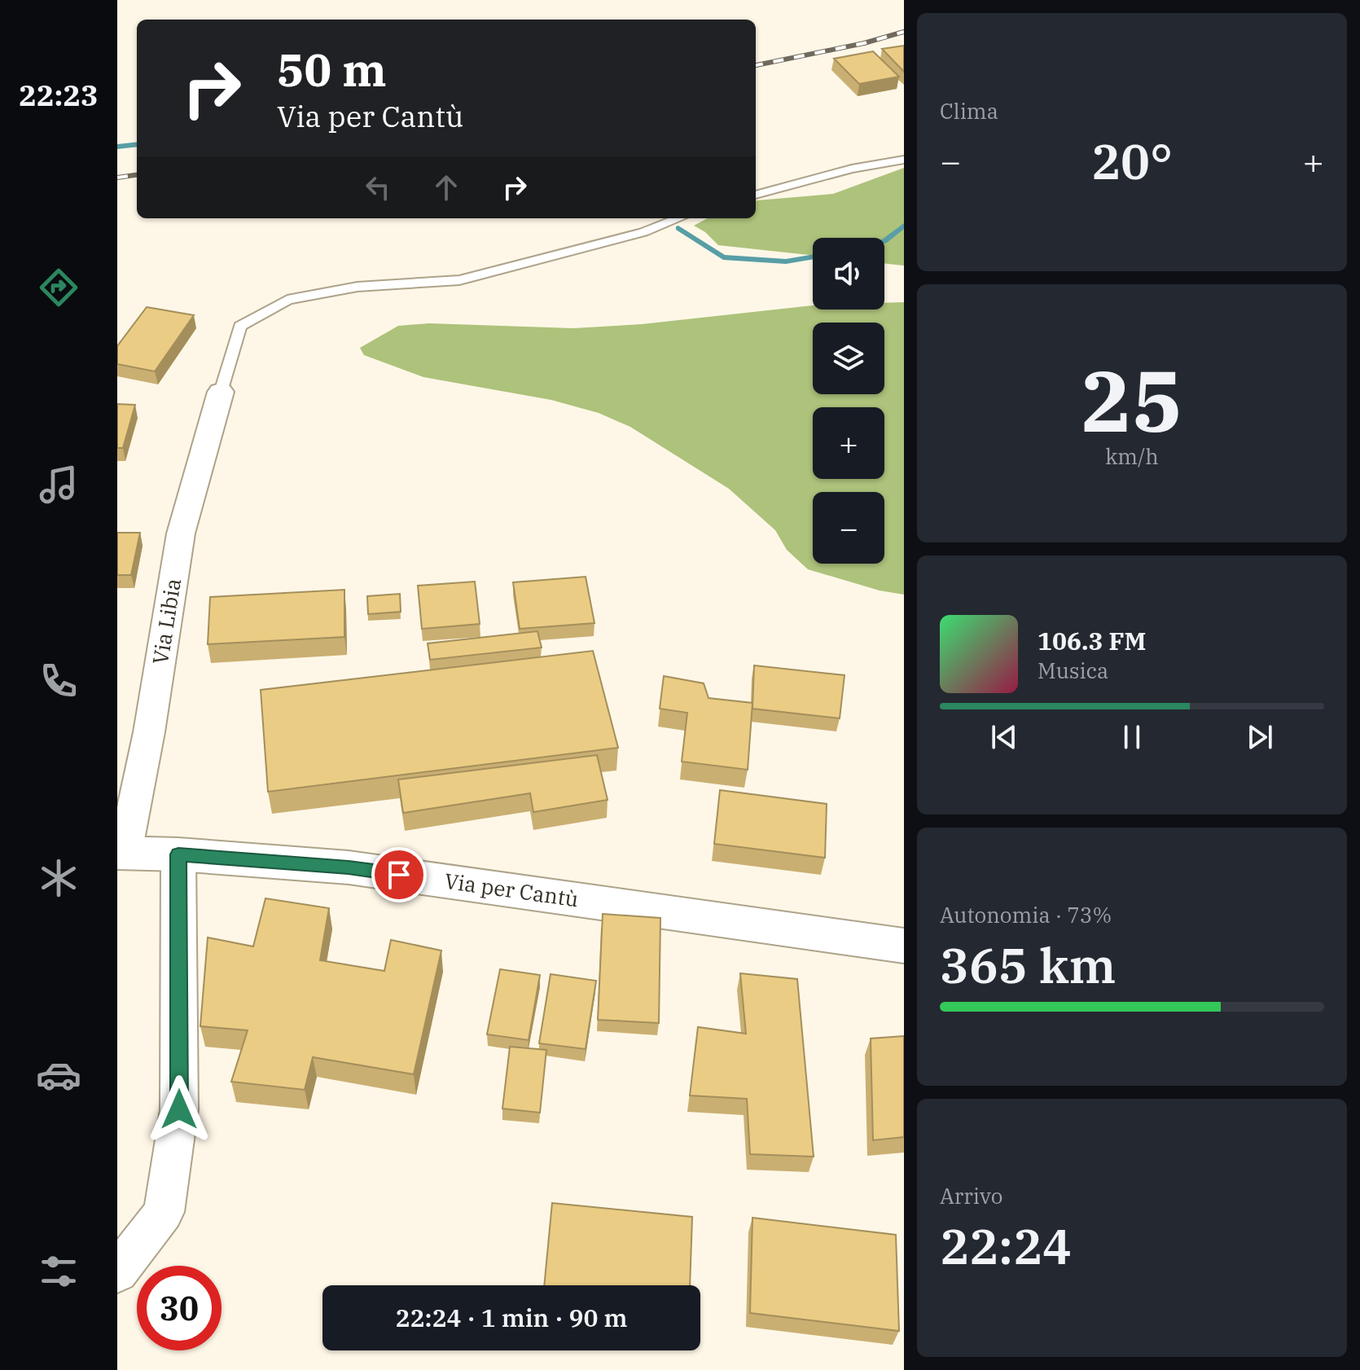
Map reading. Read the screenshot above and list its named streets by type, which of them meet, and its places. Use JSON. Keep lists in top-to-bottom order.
{
  "streets": {
    "street": ["Via Libia", "Via per Cantù"]
  },
  "crossings": [
    ["Via Libia", "Via per Cantù"]
  ],
  "page": {
    "tabs": "22:23",
    "tile": [
      "Clima",
      ["25", "km/h"],
      ["Autonomia · 73%", "365 km"],
      ["Arrivo", "22:24"]
    ],
    "turn": ["50 m", "Via per Cantù"],
    "heat": ["−", "20°", "+"],
    "map_buttons": ["+", "−"],
    "song": ["106.3 FM", "Musica"],
    "limit": "30",
    "trip": "22:24 · 1 min · 90 m"
  }
}
